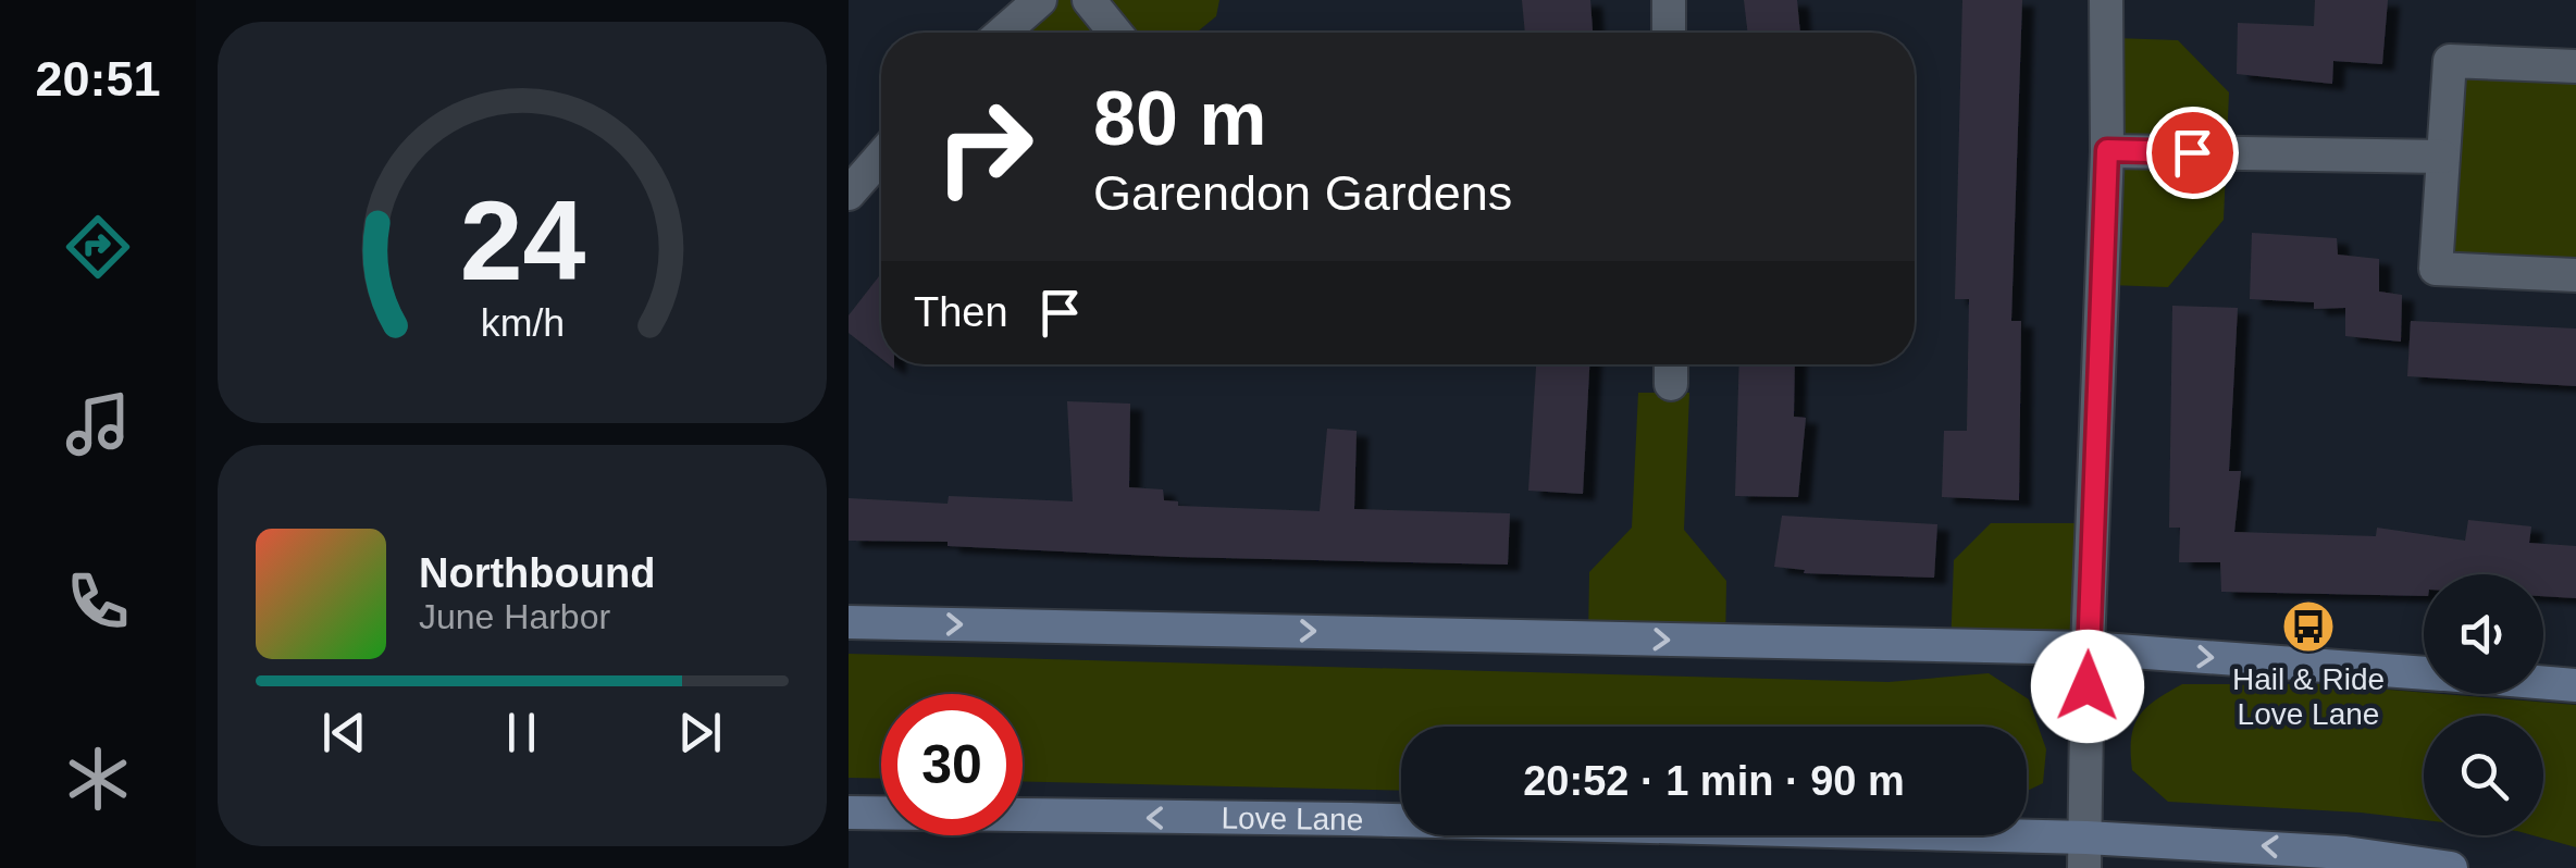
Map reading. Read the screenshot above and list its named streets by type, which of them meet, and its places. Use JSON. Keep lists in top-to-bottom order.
{
  "streets": {
    "street": ["Love Lane"]
  },
  "places": {
    "bus stop": ["Hail & Ride Love Lane"]
  },
  "page": {
    "tabs": "20:51",
    "turn": ["80 m", "Garendon Gardens"],
    "then": "Then",
    "song": ["Northbound", "June Harbor"],
    "limit": "30",
    "trip": "20:52 · 1 min · 90 m",
    "gauge": ["24", "km/h"]
  }
}
